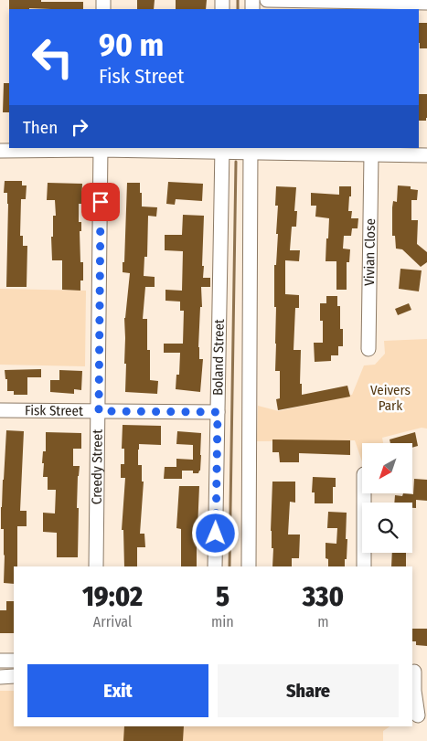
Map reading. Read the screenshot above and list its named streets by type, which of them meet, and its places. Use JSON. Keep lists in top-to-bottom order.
{
  "streets": {
    "street": [
      "Vivian Close",
      "Boland Street",
      "Fisk Street",
      "Creedy Street"
    ]
  },
  "crossings": [
    ["Boland Street", "Fisk Street"],
    ["Fisk Street", "Creedy Street"]
  ],
  "parks": ["Veivers Park"],
  "north": "bottom left",
  "page": {
    "turn": ["90 m", "Fisk Street"],
    "then": "Then",
    "eta": [
      "19:02",
      "Arrival",
      "5",
      "min",
      "330",
      "m"
    ],
    "buttons": ["Exit", "Share"]
  }
}
